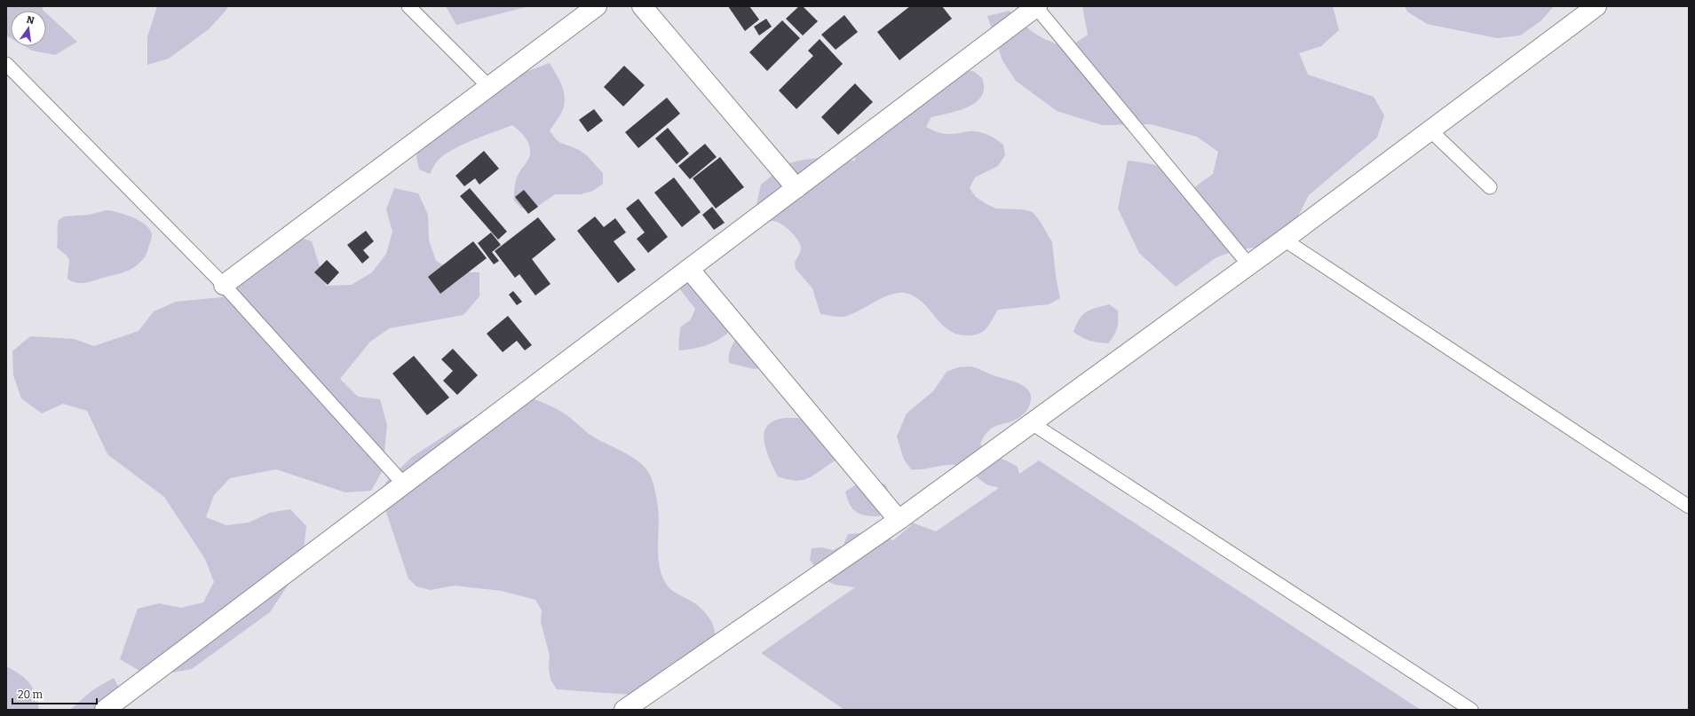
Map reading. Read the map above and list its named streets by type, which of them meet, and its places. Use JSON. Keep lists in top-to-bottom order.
{
  "scale_bar": "20 m",
  "north": "top"
}
